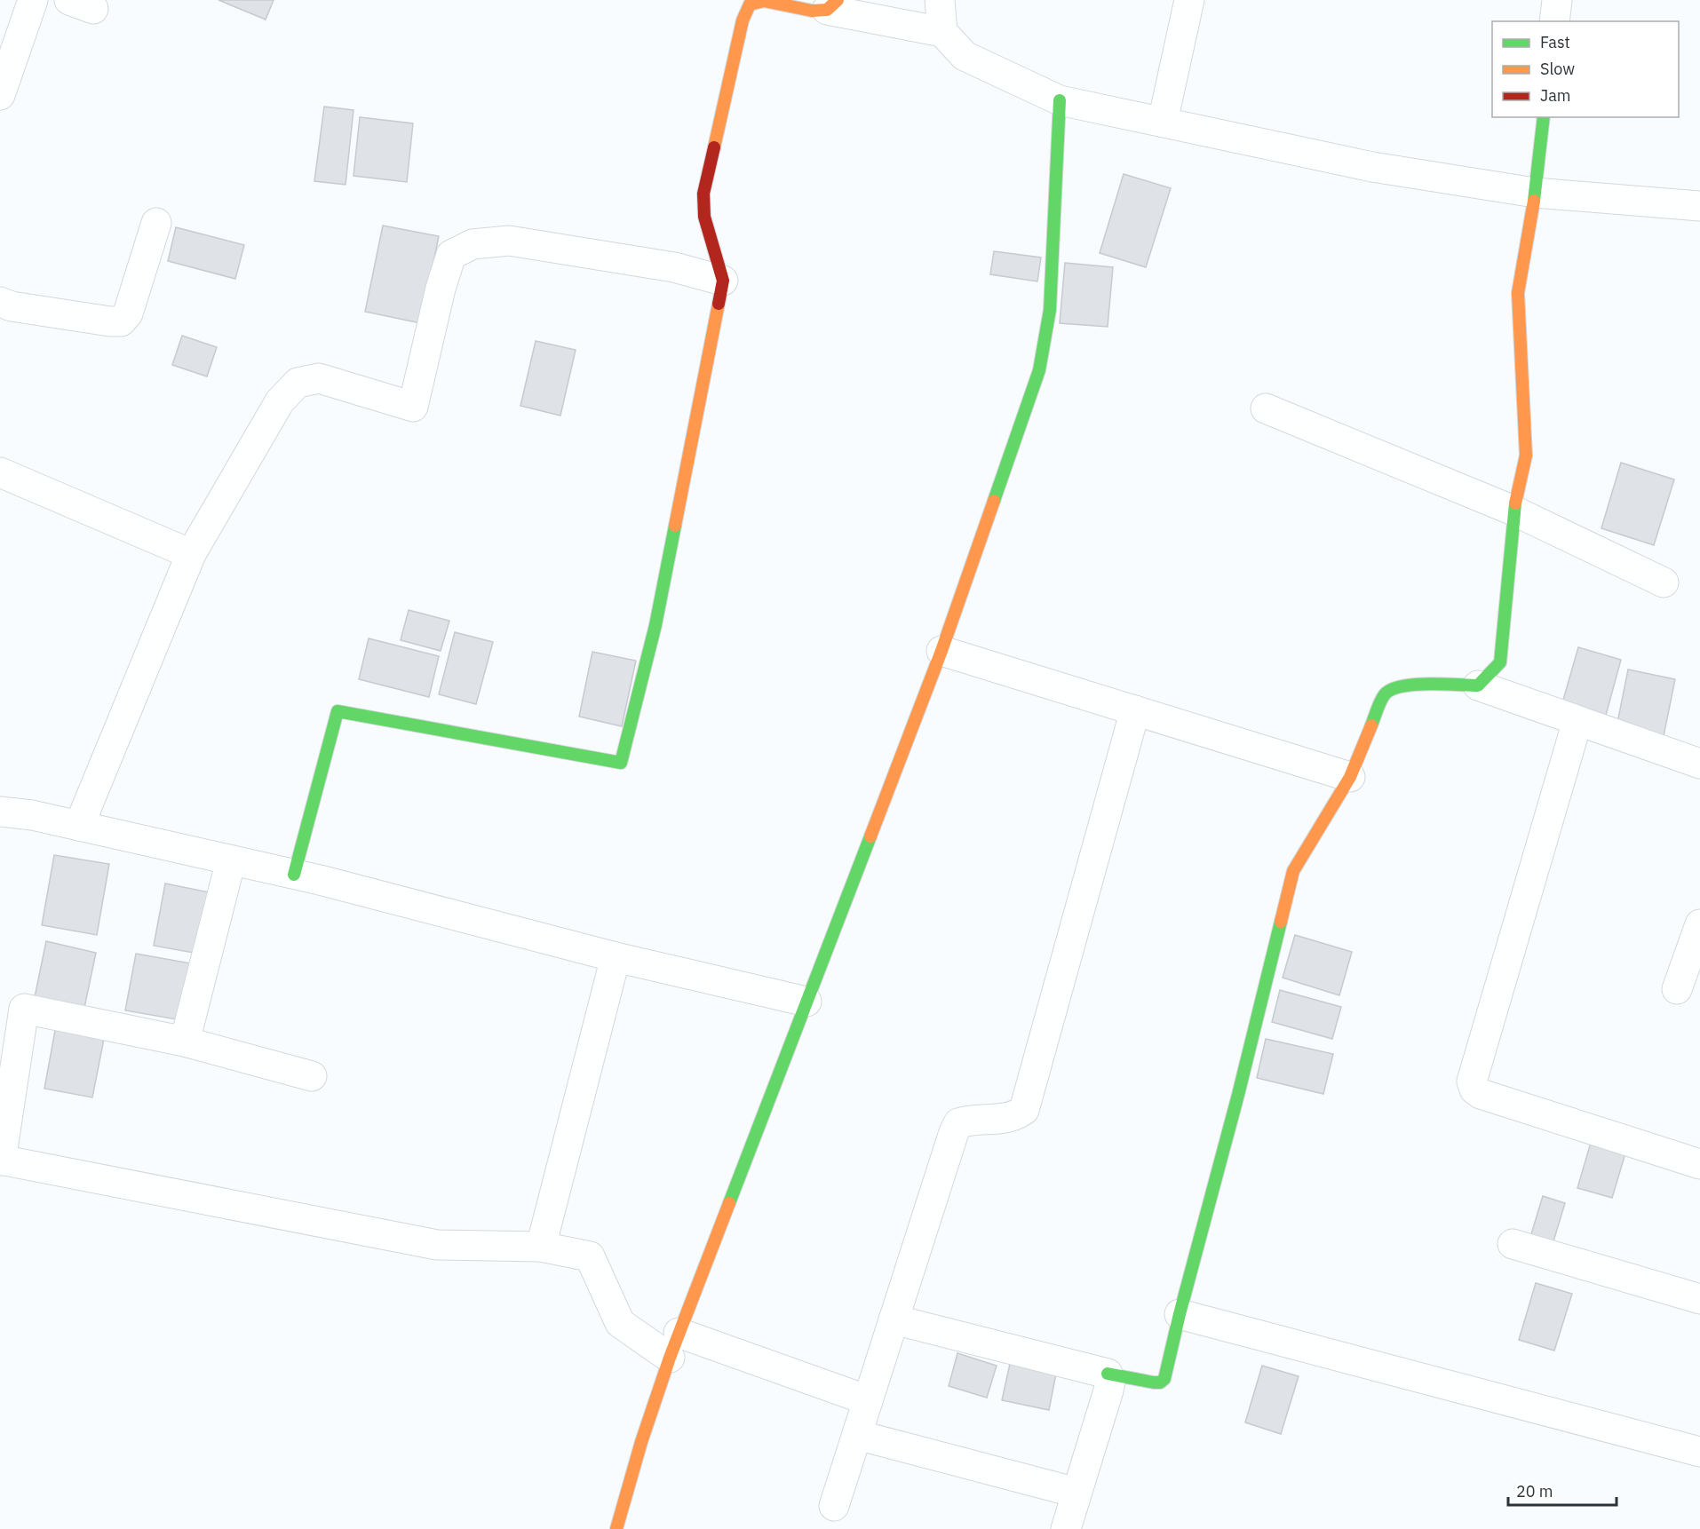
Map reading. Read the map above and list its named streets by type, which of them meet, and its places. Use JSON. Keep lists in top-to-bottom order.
{
  "legend": ["Fast", "Slow", "Jam"],
  "scale_bar": "20 m"
}
